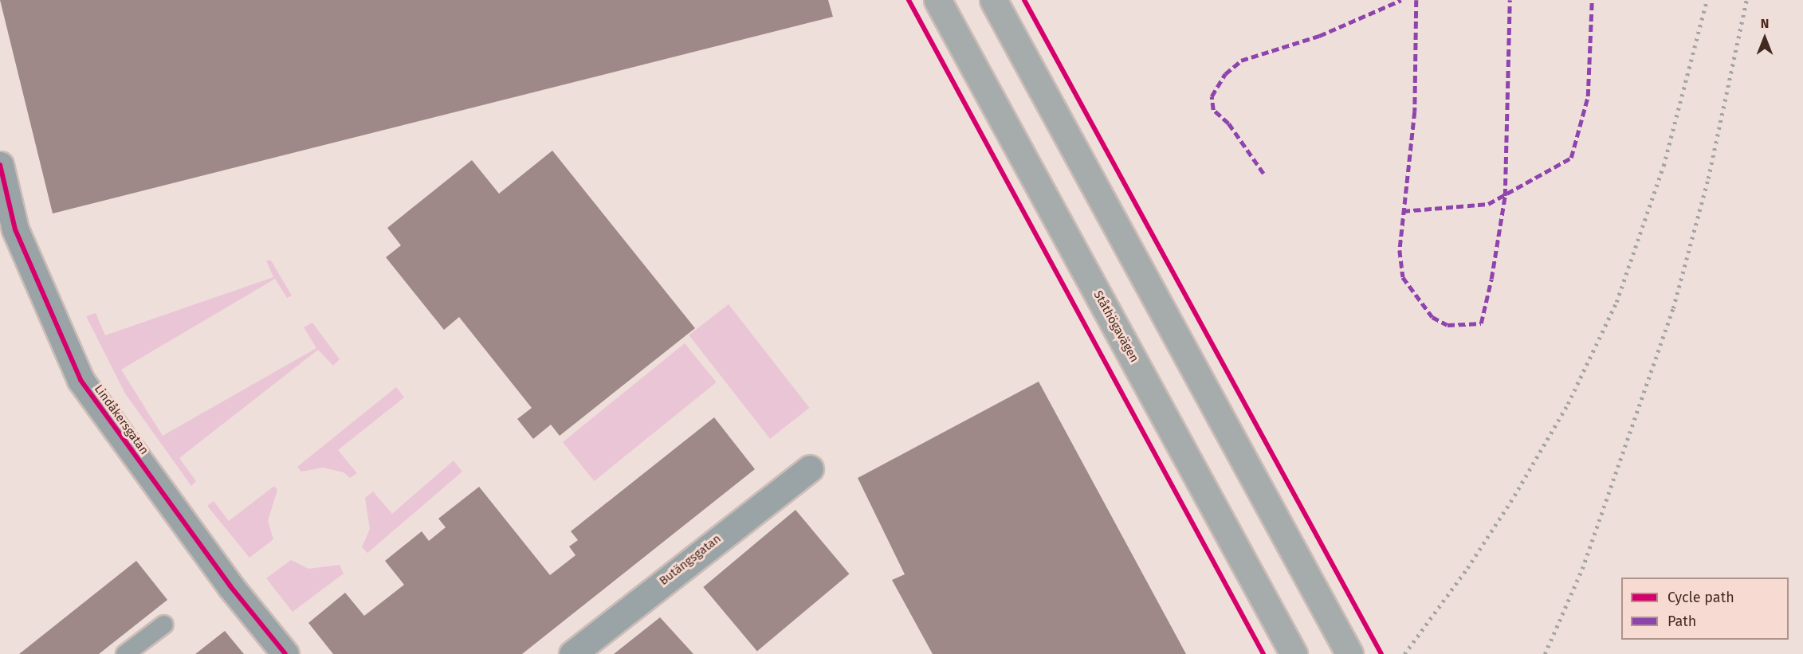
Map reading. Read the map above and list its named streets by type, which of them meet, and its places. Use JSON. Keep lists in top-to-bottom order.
{
  "streets": {
    "main road": ["Ståthögavägen"],
    "street": ["Lindåkersgatan", "Butängsgatan"]
  },
  "legend": ["Cycle path", "Path"],
  "north": "top"
}
